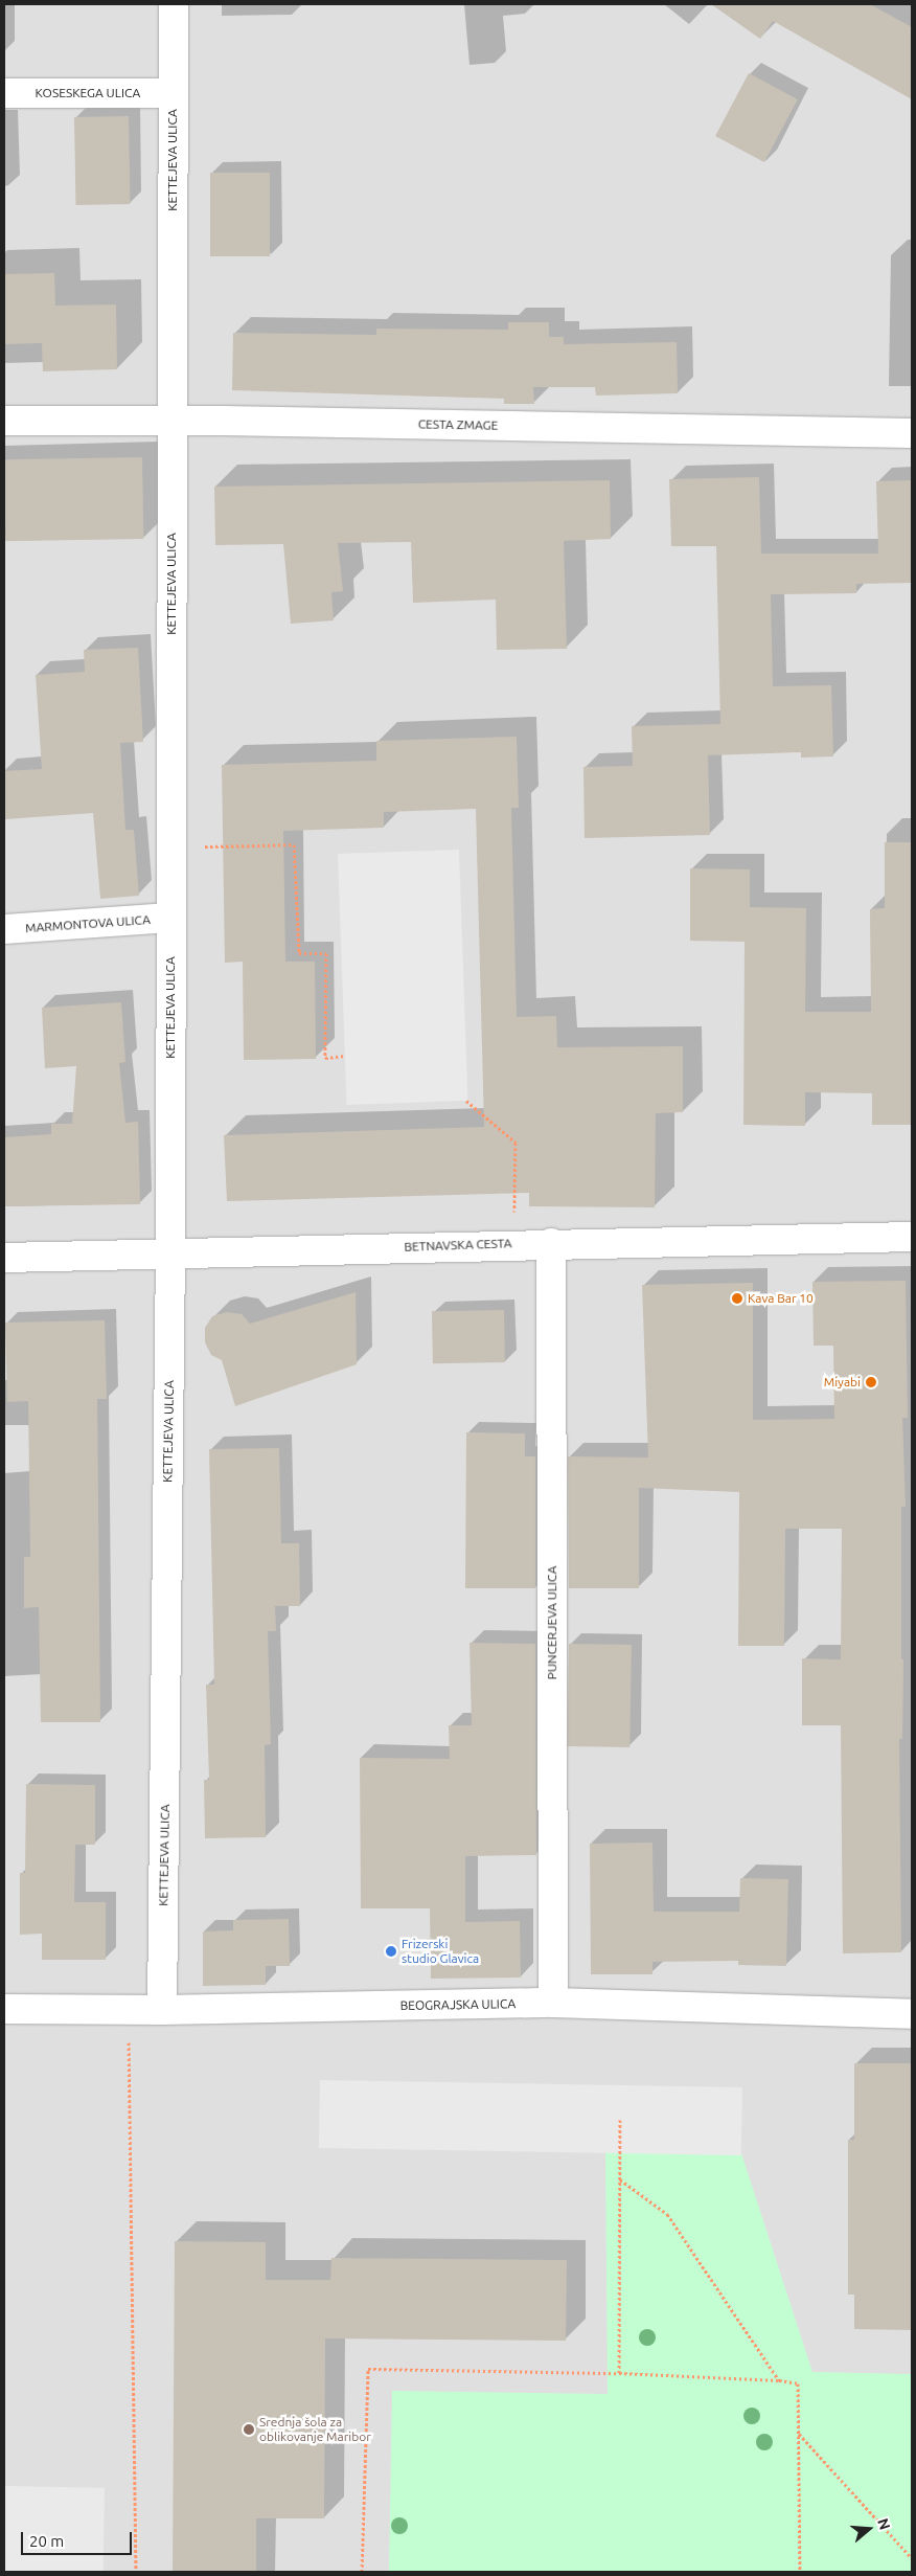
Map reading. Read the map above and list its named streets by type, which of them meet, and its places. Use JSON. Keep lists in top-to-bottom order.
{
  "streets": {
    "street": [
      "KOSESKEGA ULICA",
      "KETTEJEVA ULICA",
      "CESTA ZMAGE",
      "MARMONTOVA ULICA",
      "BETNAVSKA CESTA",
      "PUNCERJEVA ULICA",
      "BEOGRAJSKA ULICA"
    ]
  },
  "crossings": [
    ["KOSESKEGA ULICA", "KETTEJEVA ULICA"],
    ["KETTEJEVA ULICA", "CESTA ZMAGE"],
    ["KETTEJEVA ULICA", "MARMONTOVA ULICA"],
    ["KETTEJEVA ULICA", "BETNAVSKA CESTA"],
    ["KETTEJEVA ULICA", "BEOGRAJSKA ULICA"],
    ["BETNAVSKA CESTA", "PUNCERJEVA ULICA"],
    ["PUNCERJEVA ULICA", "BEOGRAJSKA ULICA"]
  ],
  "places": [
    "Kava Bar 10",
    "Miyabi",
    "Frizerski studio Glavica",
    "Srednja šola za oblikovanje Maribor"
  ],
  "scale_bar": "20 m",
  "north": "right"
}
